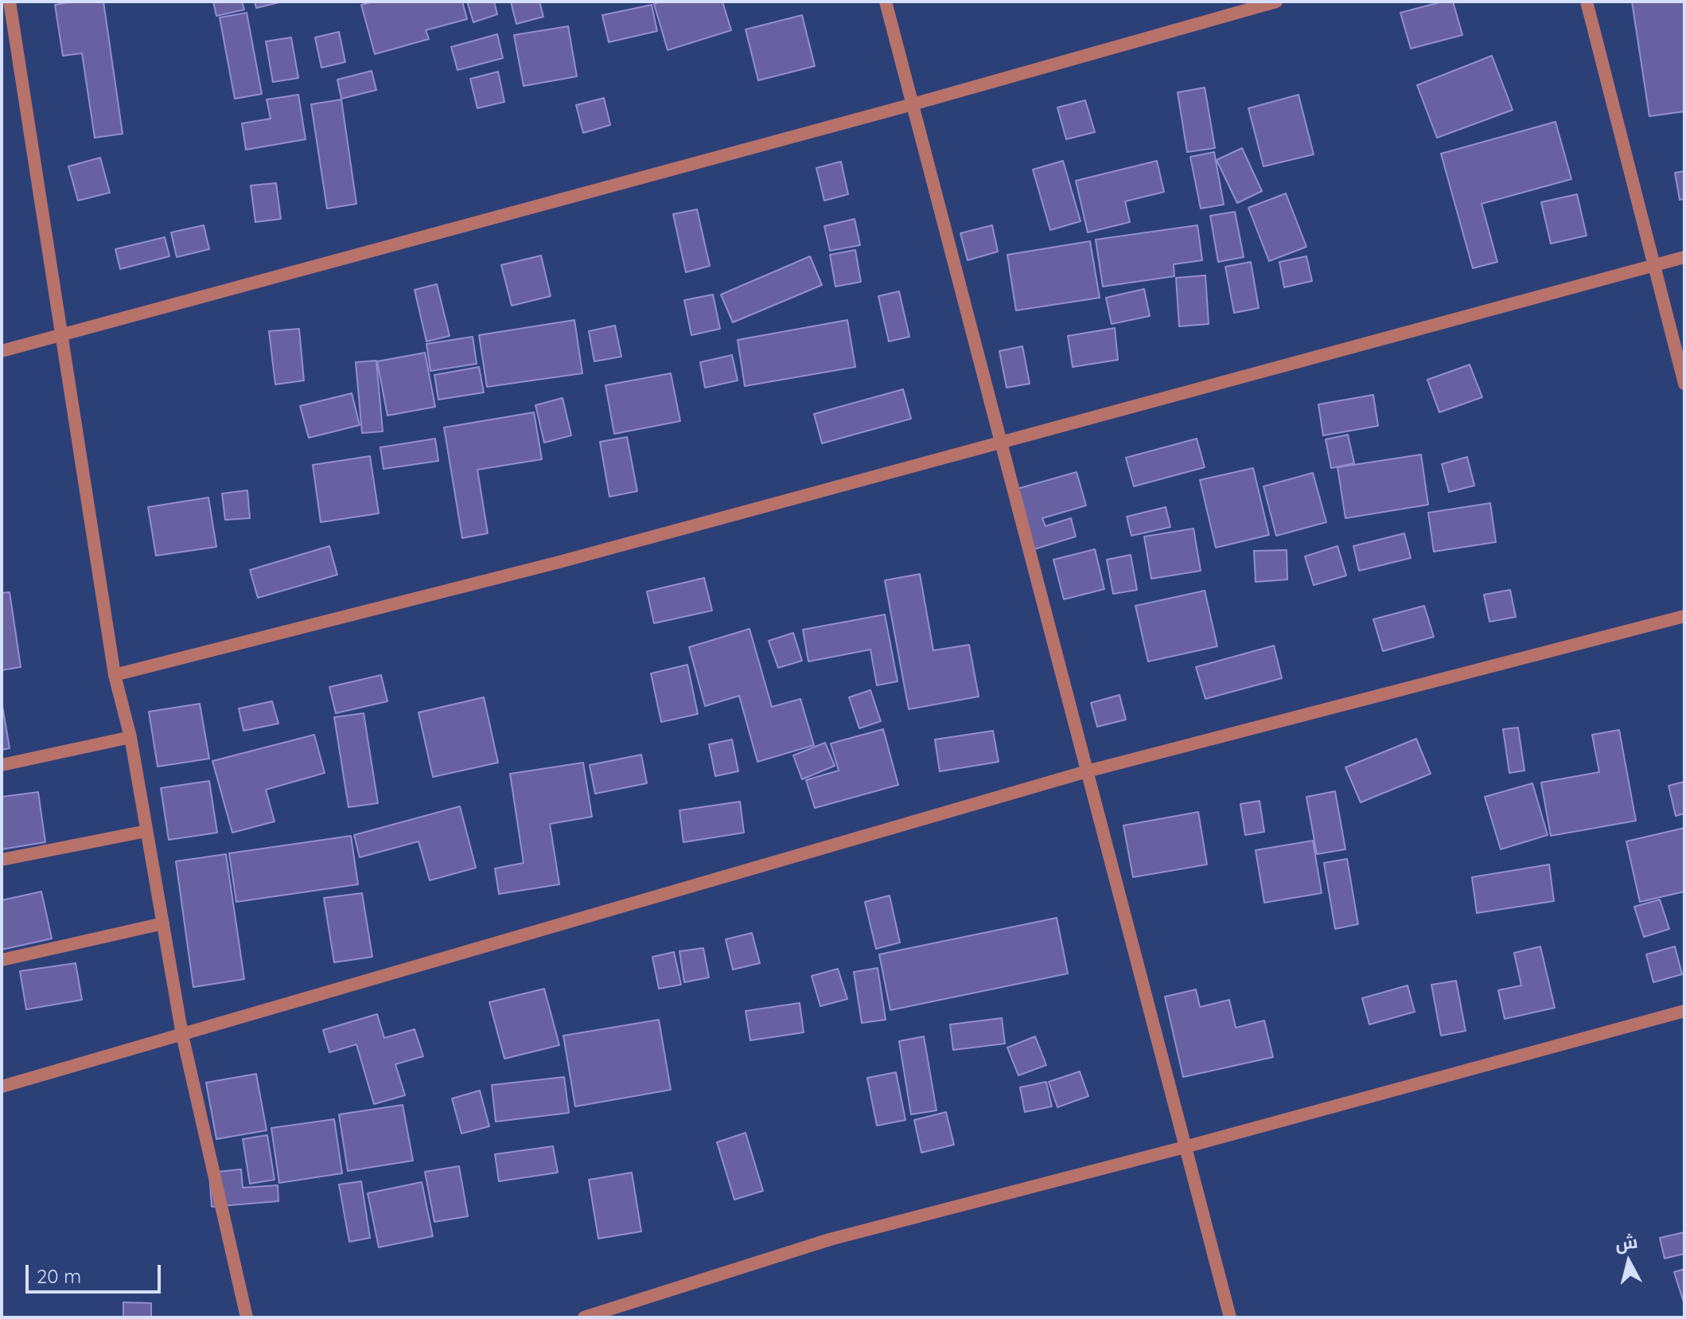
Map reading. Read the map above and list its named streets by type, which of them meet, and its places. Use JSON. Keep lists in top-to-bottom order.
{
  "scale_bar": "20 m",
  "north": "top"
}
